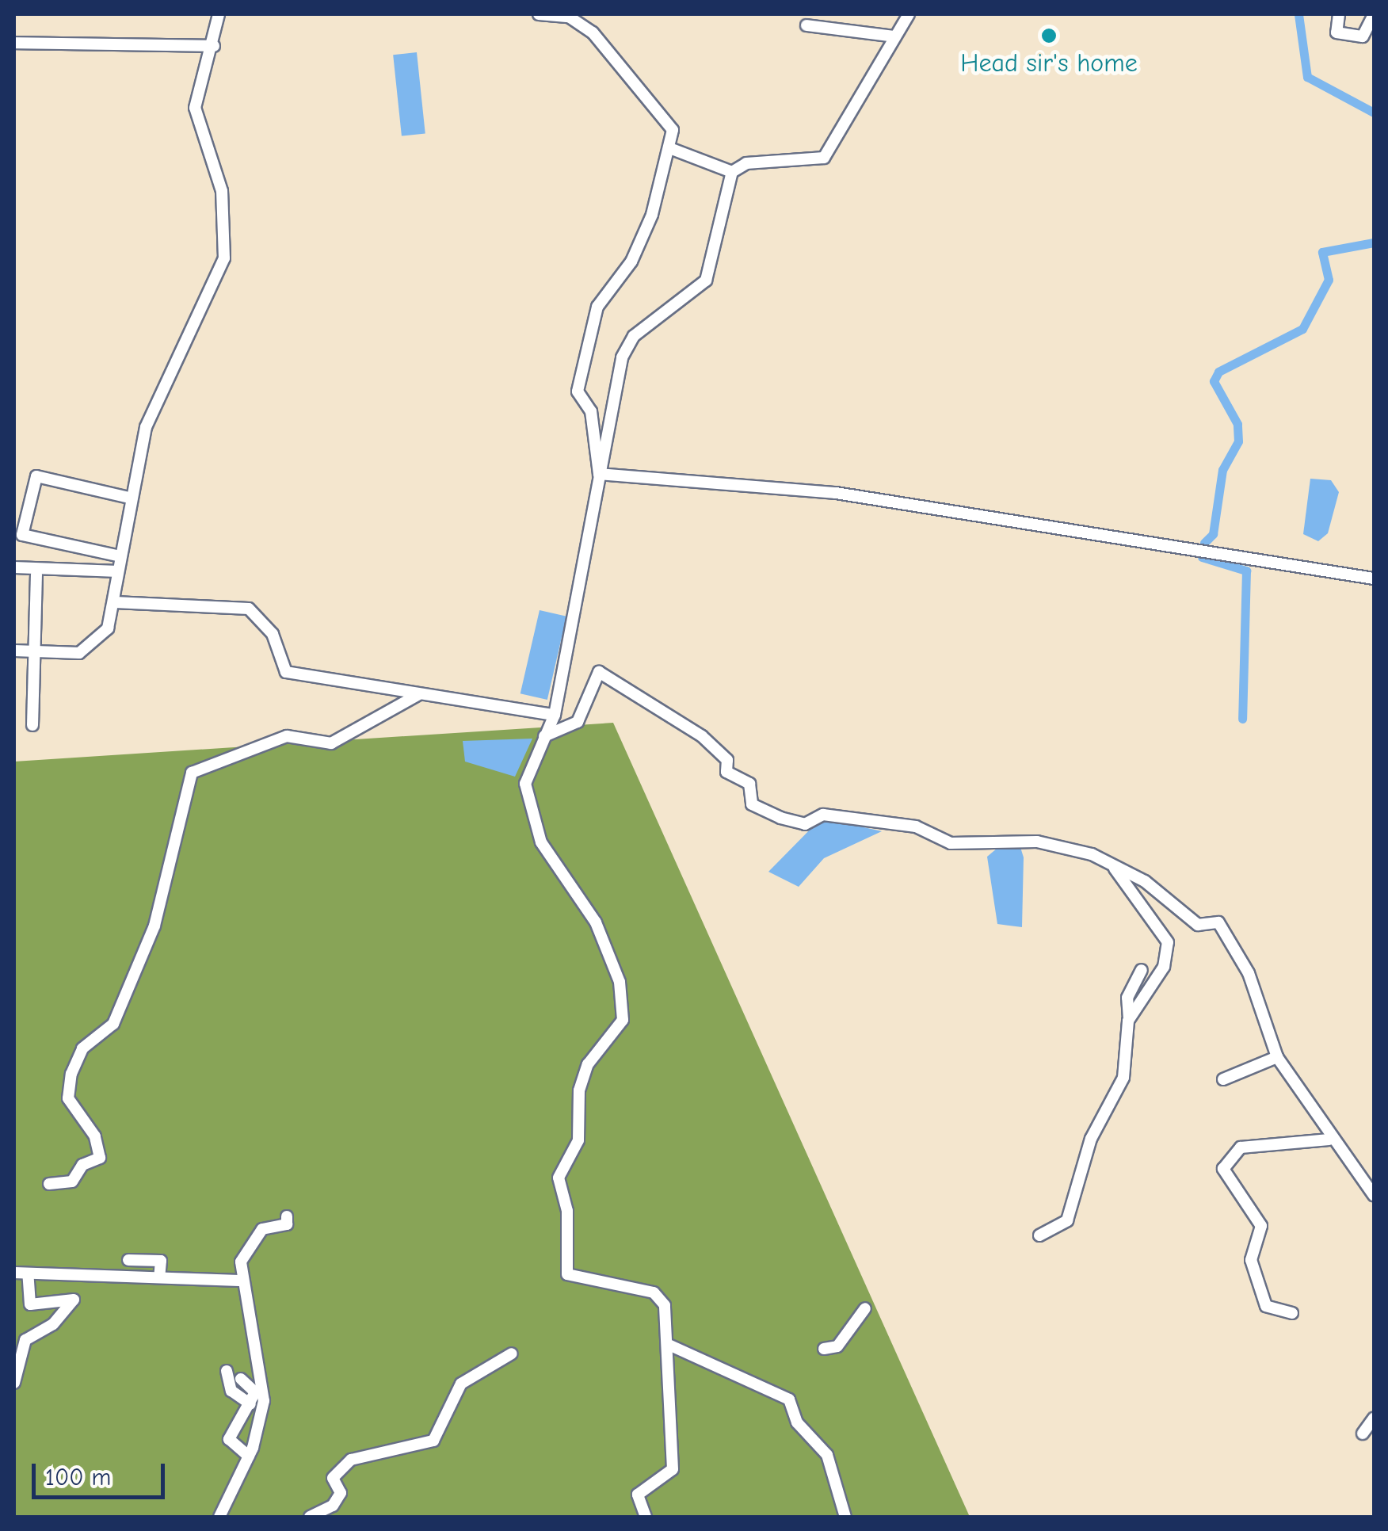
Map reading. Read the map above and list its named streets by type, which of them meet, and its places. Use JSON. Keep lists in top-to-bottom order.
{
  "places": ["Head sir's home"],
  "scale_bar": "100 m"
}
